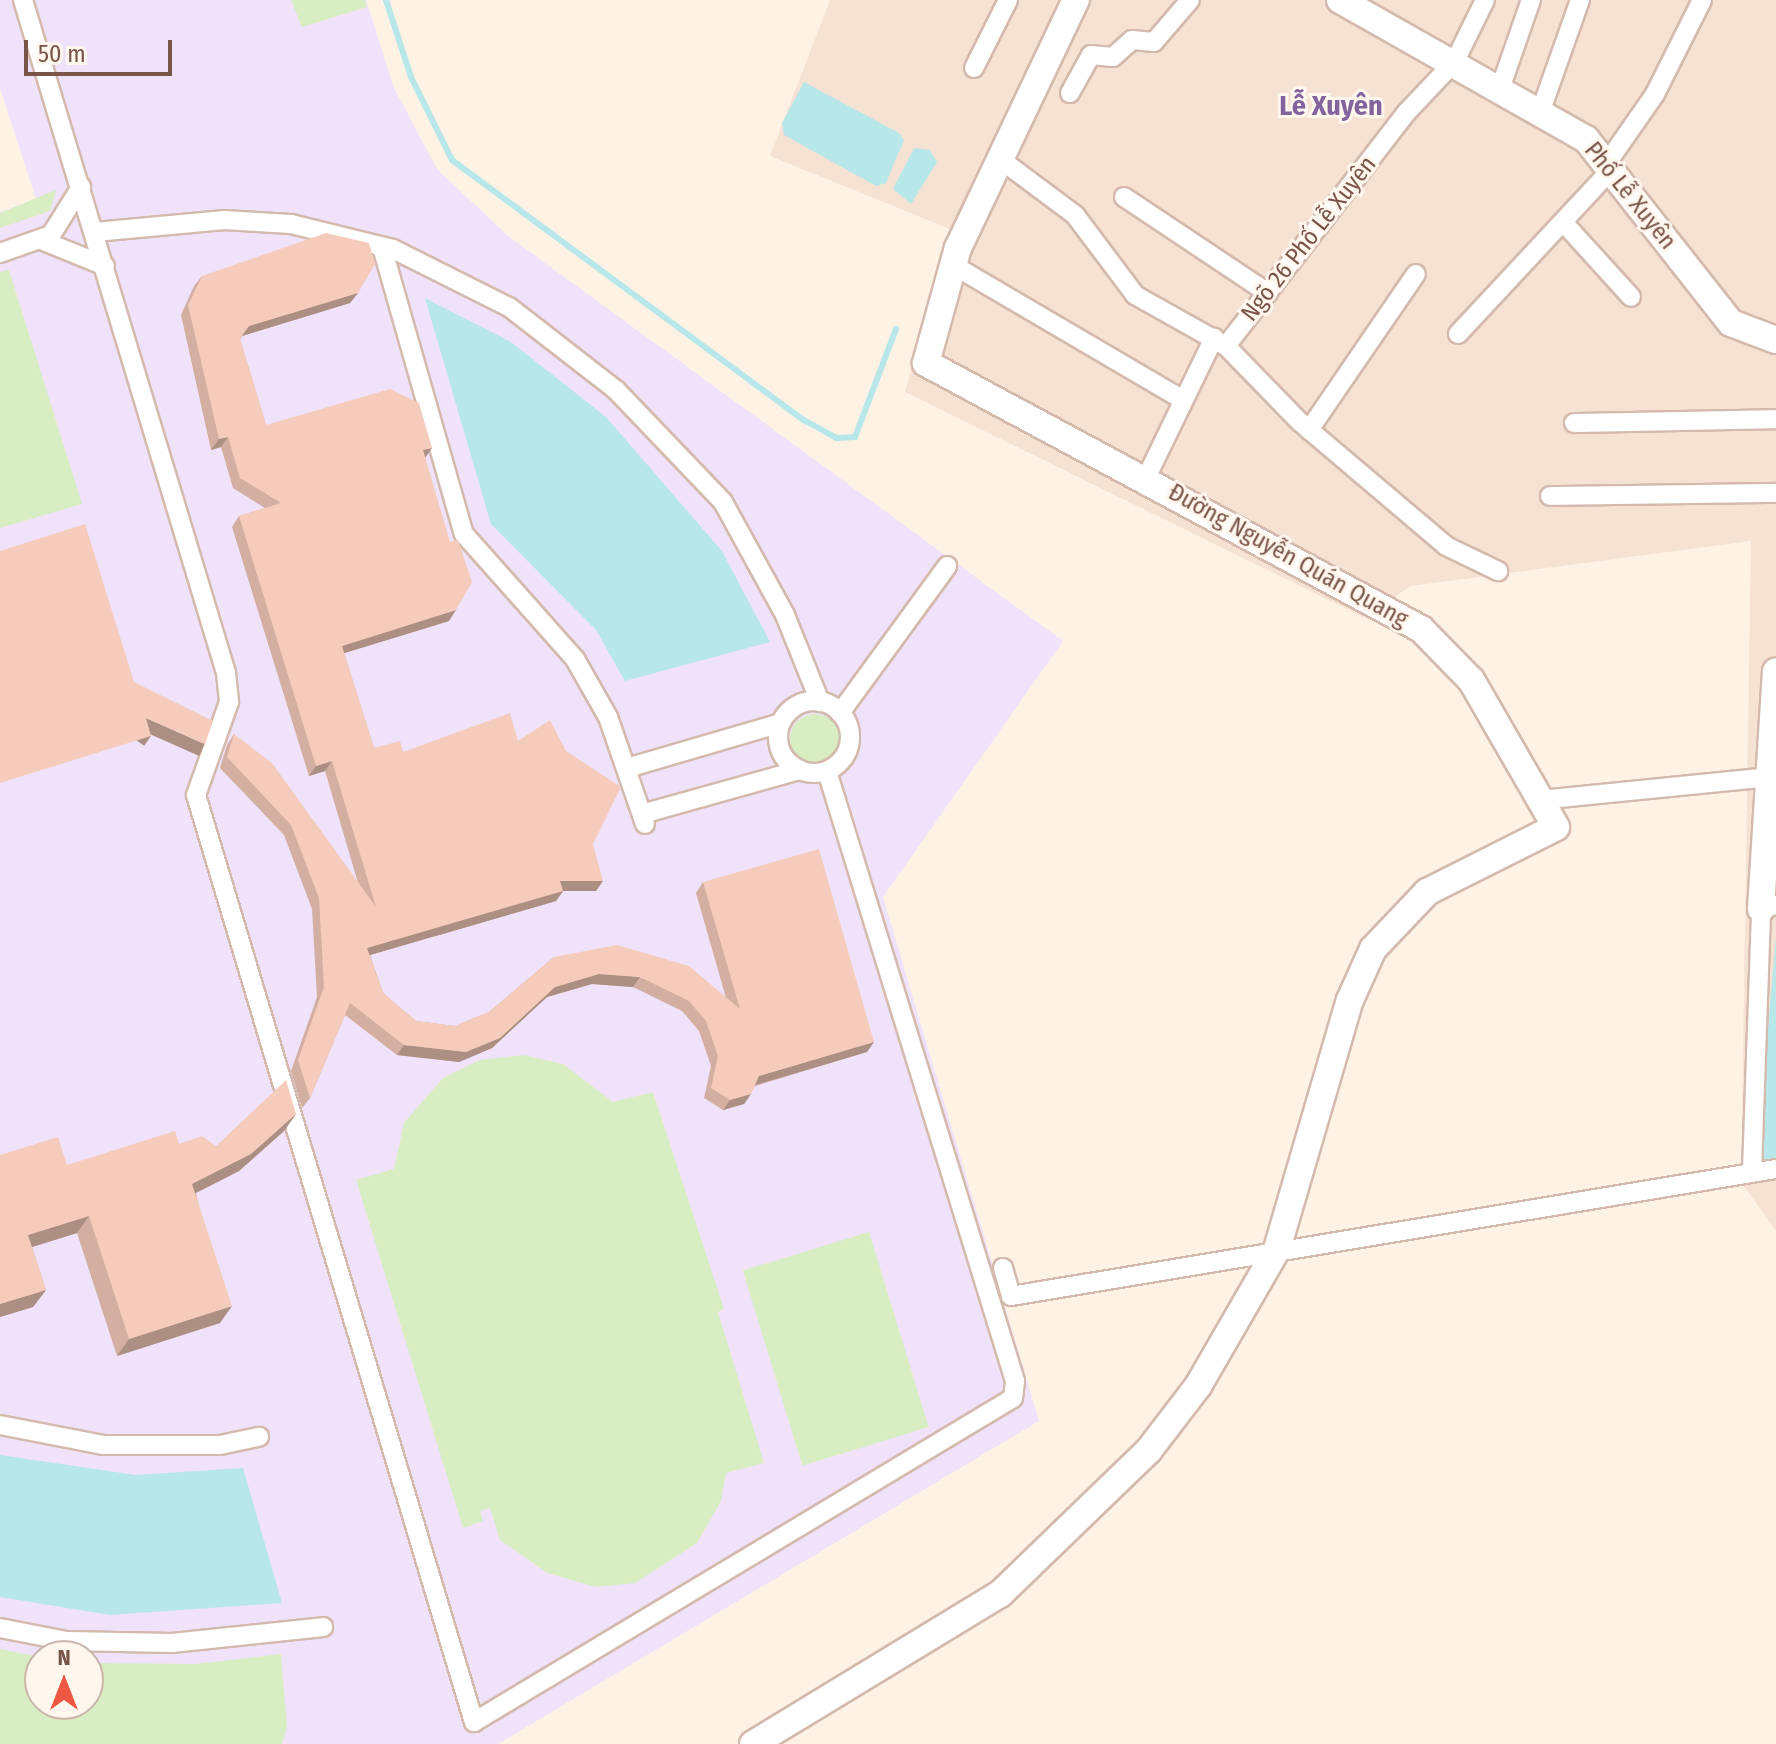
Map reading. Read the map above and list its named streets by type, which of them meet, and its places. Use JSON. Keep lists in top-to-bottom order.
{
  "streets": {
    "street": ["Phố Lễ Xuyên", "Ngõ 26 Phố Lễ Xuyên", "Đường Nguyễn Quán Quang"]
  },
  "crossings": [
    ["Phố Lễ Xuyên", "Ngõ 26 Phố Lễ Xuyên"],
    ["Ngõ 26 Phố Lễ Xuyên", "Đường Nguyễn Quán Quang"]
  ],
  "districts": ["Lễ Xuyên"],
  "scale_bar": "50 m",
  "north": "top"
}
